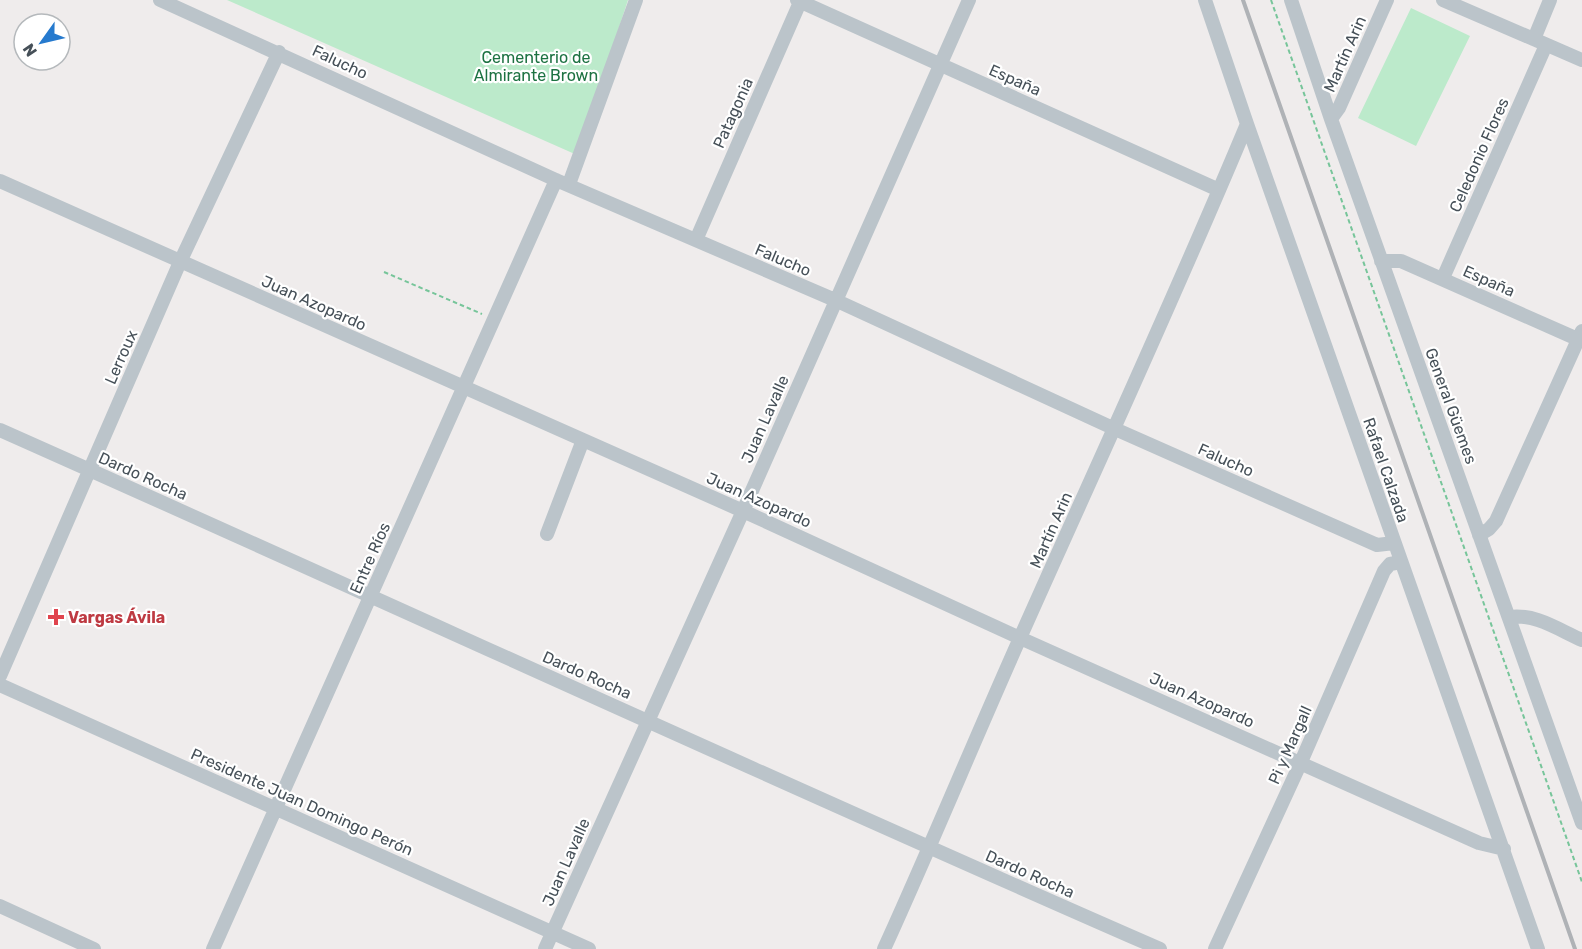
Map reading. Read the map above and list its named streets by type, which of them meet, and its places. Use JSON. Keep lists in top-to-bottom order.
{
  "streets": {
    "street": [
      "Martín Arin",
      "Falucho",
      "España",
      "Patagonia",
      "Celedonio Flores",
      "Juan Azopardo",
      "Lerroux",
      "General Güemes",
      "Juan Lavalle",
      "Rafael Calzada",
      "Dardo Rocha",
      "Entre Ríos",
      "Pi y Margall",
      "Presidente Juan Domingo Perón"
    ]
  },
  "crossings": [
    ["Martín Arin", "Falucho"],
    ["Martín Arin", "España"],
    ["Martín Arin", "Juan Azopardo"],
    ["Martín Arin", "General Güemes"],
    ["Martín Arin", "Rafael Calzada"],
    ["Martín Arin", "Dardo Rocha"],
    ["Falucho", "Patagonia"],
    ["Falucho", "Lerroux"],
    ["Falucho", "Juan Lavalle"],
    ["Falucho", "Rafael Calzada"],
    ["Falucho", "Entre Ríos"],
    ["España", "Patagonia"],
    ["España", "Celedonio Flores"],
    ["España", "General Güemes"],
    ["España", "Juan Lavalle"],
    ["Juan Azopardo", "Lerroux"],
    ["Juan Azopardo", "Juan Lavalle"],
    ["Juan Azopardo", "Rafael Calzada"],
    ["Juan Azopardo", "Entre Ríos"],
    ["Juan Azopardo", "Pi y Margall"],
    ["Lerroux", "Dardo Rocha"],
    ["Juan Lavalle", "Dardo Rocha"],
    ["Juan Lavalle", "Presidente Juan Domingo Perón"],
    ["Rafael Calzada", "Pi y Margall"],
    ["Dardo Rocha", "Entre Ríos"],
    ["Entre Ríos", "Presidente Juan Domingo Perón"]
  ],
  "parks": ["Cementerio de Almirante Brown"],
  "places": {
    "health": ["Vargas Ávila"]
  },
  "north": "bottom left"
}
